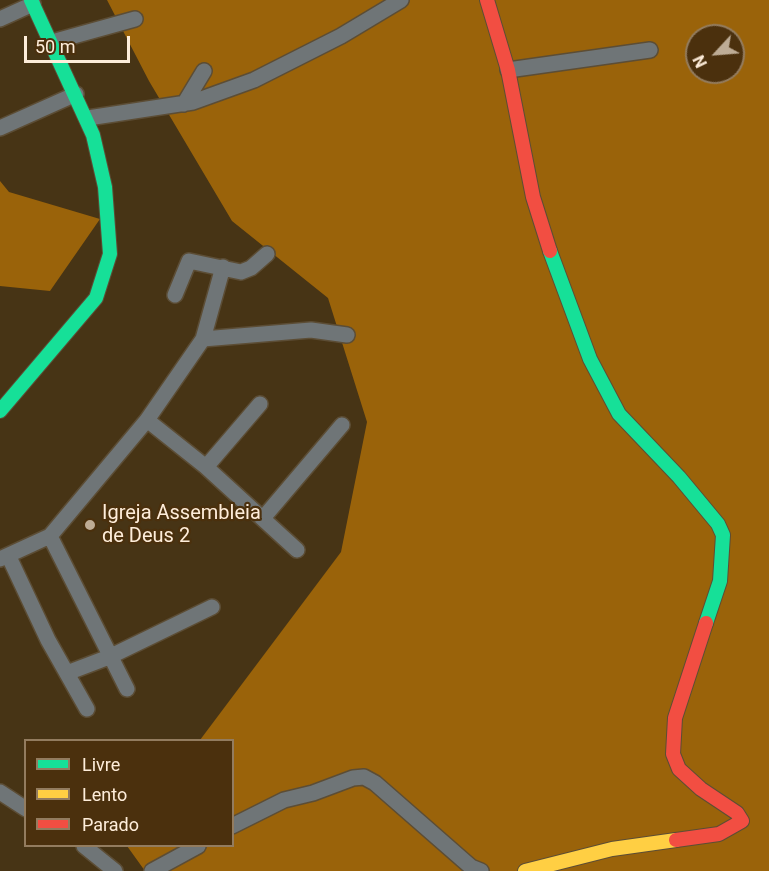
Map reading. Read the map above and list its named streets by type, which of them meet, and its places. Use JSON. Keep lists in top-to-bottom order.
{
  "places": ["Igreja Assembleia de Deus 2"],
  "legend": ["Livre", "Lento", "Parado"],
  "scale_bar": "50 m",
  "north": "bottom left"
}
